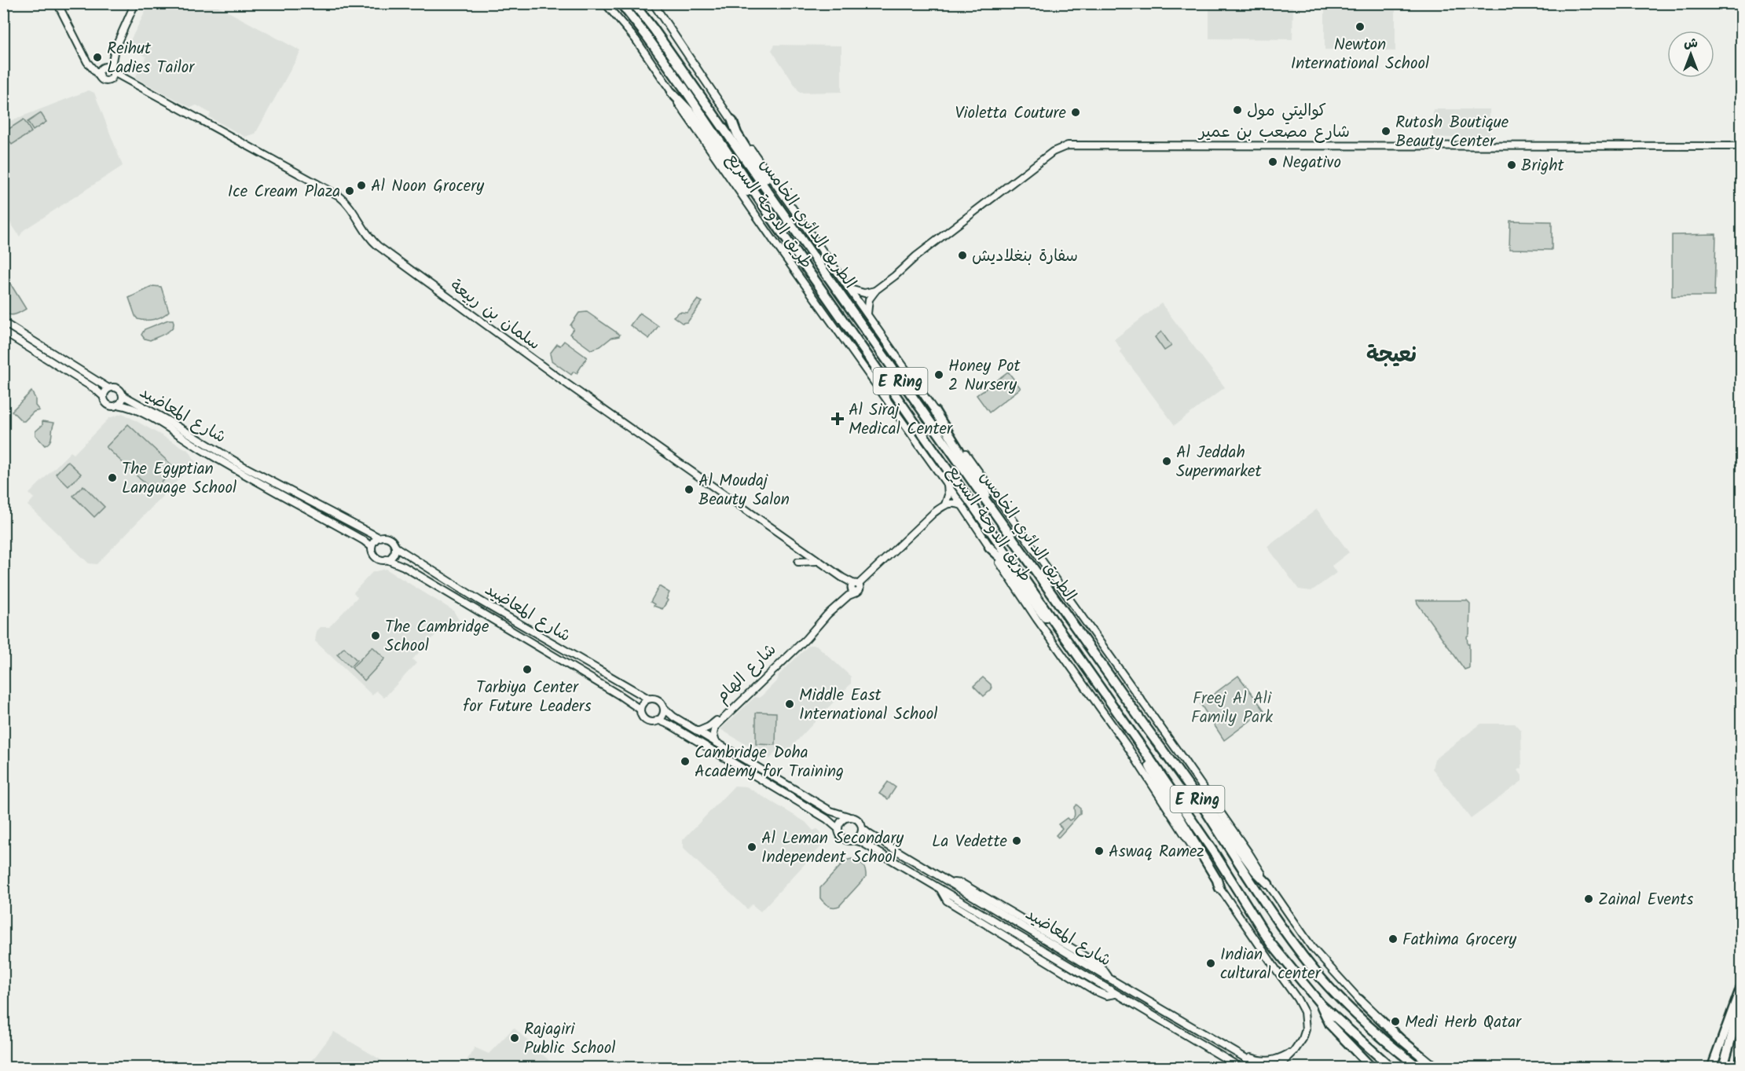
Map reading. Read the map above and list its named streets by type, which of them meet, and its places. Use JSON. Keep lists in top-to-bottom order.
{
  "streets": {
    "highway": ["الطريق الدائري الخامس", "E Ring"],
    "street": [
      "شارع مصعب بن عمير",
      "طريق الدوحة السريع",
      "سلمان بن ربيعة",
      "شارع المعاضيد",
      "شارع الهام"
    ]
  },
  "crossings": [
    ["سلمان بن ربيعة", "شارع الهام"]
  ],
  "districts": ["نعيجة"],
  "parks": ["Freej Al Ali Family Park"],
  "places": {
    "other": [
      "Newton International School",
      "Reihut Ladies Tailor",
      "كواليتي مول",
      "Violetta Couture",
      "Rutosh Boutique Beauty Center",
      "Negativo",
      "Bright",
      "Al Noon Grocery",
      "Ice Cream Plaza",
      "سفارة بنغلاديش",
      "Honey Pot 2 Nursery",
      "Al Jeddah Supermarket",
      "The Egyptian Language School",
      "Al Moudaj Beauty Salon",
      "The Cambridge School",
      "Tarbiya Center for Future Leaders",
      "Middle East International School",
      "Cambridge Doha Academy for Training",
      "La Vedette",
      "Al Leman Secondary Independent School",
      "Aswaq Ramez",
      "Zainal Events",
      "Fathima Grocery",
      "Indian cultural center",
      "Medi Herb Qatar",
      "Rajagiri Public School"
    ],
    "health": ["Al Siraj Medical Center"]
  },
  "north": "top"
}
